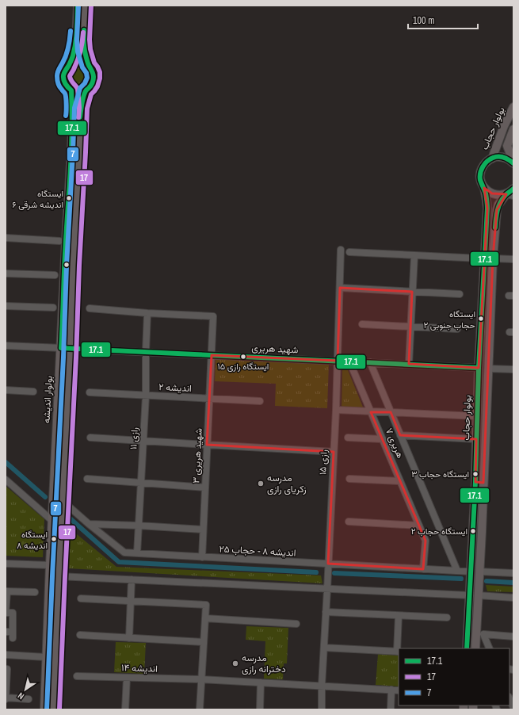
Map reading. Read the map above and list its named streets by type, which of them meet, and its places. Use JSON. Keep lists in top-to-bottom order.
{
  "streets": {
    "main road": ["بولوار حجاب", "بولوار اندیشه"],
    "street": [
      "شهید هریری",
      "اندیشه ۲",
      "رازی ۱۱",
      "هریری ۷",
      "شهید هریری ۳",
      "رازی ۱۵",
      "اندیشه ۸ - حجاب ۲۵",
      "اندیشه ۱۴"
    ]
  },
  "crossings": [
    ["بولوار حجاب", "شهید هریری"],
    ["بولوار حجاب", "اندیشه ۸ - حجاب ۲۵"],
    ["شهید هریری", "بولوار اندیشه"],
    ["شهید هریری", "رازی ۱۱"],
    ["شهید هریری", "هریری ۷"],
    ["شهید هریری", "شهید هریری ۳"],
    ["شهید هریری", "رازی ۱۵"],
    ["اندیشه ۲", "رازی ۱۱"],
    ["اندیشه ۲", "شهید هریری ۳"],
    ["بولوار اندیشه", "اندیشه ۸ - حجاب ۲۵"],
    ["رازی ۱۱", "شهید هریری ۳"],
    ["رازی ۱۱", "اندیشه ۸ - حجاب ۲۵"],
    ["هریری ۷", "اندیشه ۸ - حجاب ۲۵"],
    ["شهید هریری ۳", "اندیشه ۸ - حجاب ۲۵"],
    ["رازی ۱۵", "اندیشه ۸ - حجاب ۲۵"],
    ["رازی ۱۵", "اندیشه ۱۴"]
  ],
  "places": [
    "ایستگاه اندیشه شرقی ۶",
    "ایستگاه حجاب جنوبی ۲",
    "ایستگاه رازی ۱۵",
    "ایستگاه حجاب ۳",
    "مدرسه زکریای رازی",
    "ایستگاه حجاب ۲",
    "ایستگاه اندیشه ۸",
    "مدرسه دخترانه رازی"
  ],
  "lines": ["transit line 17.1", "transit line 17", "transit line 7"],
  "legend": ["17.1", "17", "7"],
  "scale_bar": "100 m",
  "north": "bottom left"
}
